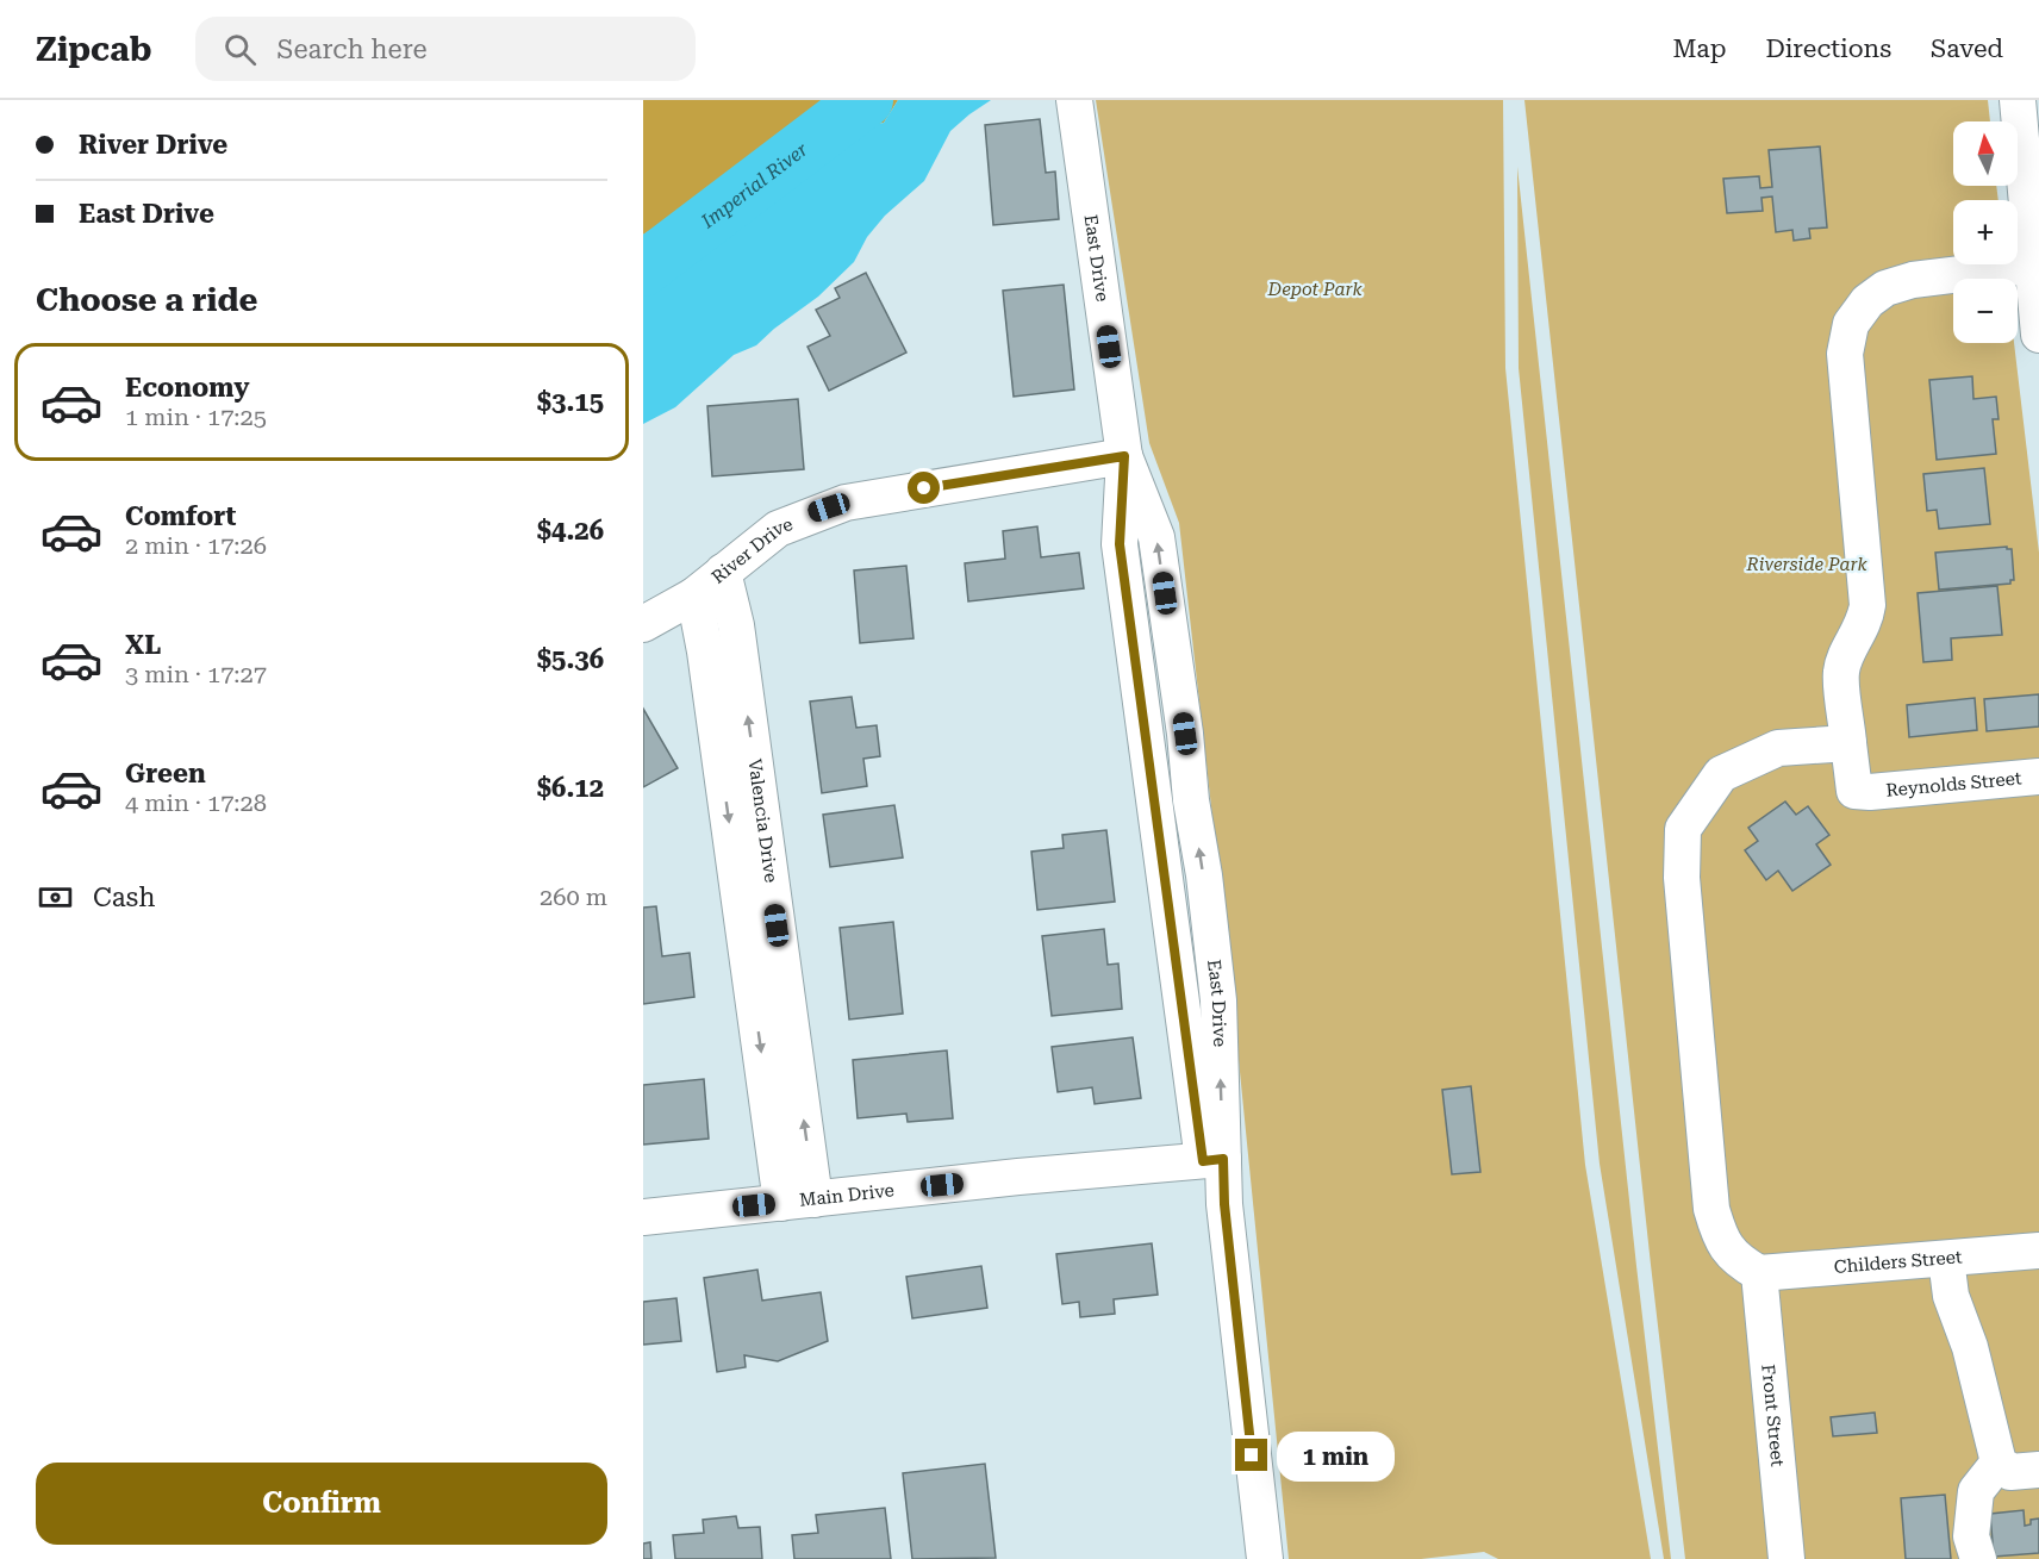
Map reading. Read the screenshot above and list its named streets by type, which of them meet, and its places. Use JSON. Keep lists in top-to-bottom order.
{
  "streets": {
    "street": [
      "East Drive",
      "River Drive",
      "Reynolds Street",
      "Valencia Drive",
      "Main Drive",
      "Childers Street",
      "Front Street"
    ]
  },
  "crossings": [
    ["East Drive", "River Drive"],
    ["East Drive", "Main Drive"],
    ["River Drive", "Valencia Drive"],
    ["Valencia Drive", "Main Drive"],
    ["Childers Street", "Front Street"]
  ],
  "water": ["Imperial River"],
  "parks": ["Depot Park", "Riverside Park"],
  "north": "top",
  "page": {
    "header": "Zipcab",
    "search": "Search here",
    "nav": ["Map", "Directions", "Saved"],
    "banner": ["River Drive", "East Drive"],
    "map_buttons": ["+", "−"],
    "heading": "Choose a ride",
    "list": [
      {
        "name": "Economy",
        "note": "1 min · 17:25",
        "value": "$3.15"
      },
      {
        "name": "Comfort",
        "note": "2 min · 17:26",
        "value": "$4.26"
      },
      {
        "name": "XL",
        "note": "3 min · 17:27",
        "value": "$5.36"
      },
      {
        "name": "Green",
        "note": "4 min · 17:28",
        "value": "$6.12"
      }
    ],
    "pay": ["Cash", "260 m"],
    "bubble": "1 min",
    "buttons": "Confirm"
  }
}
